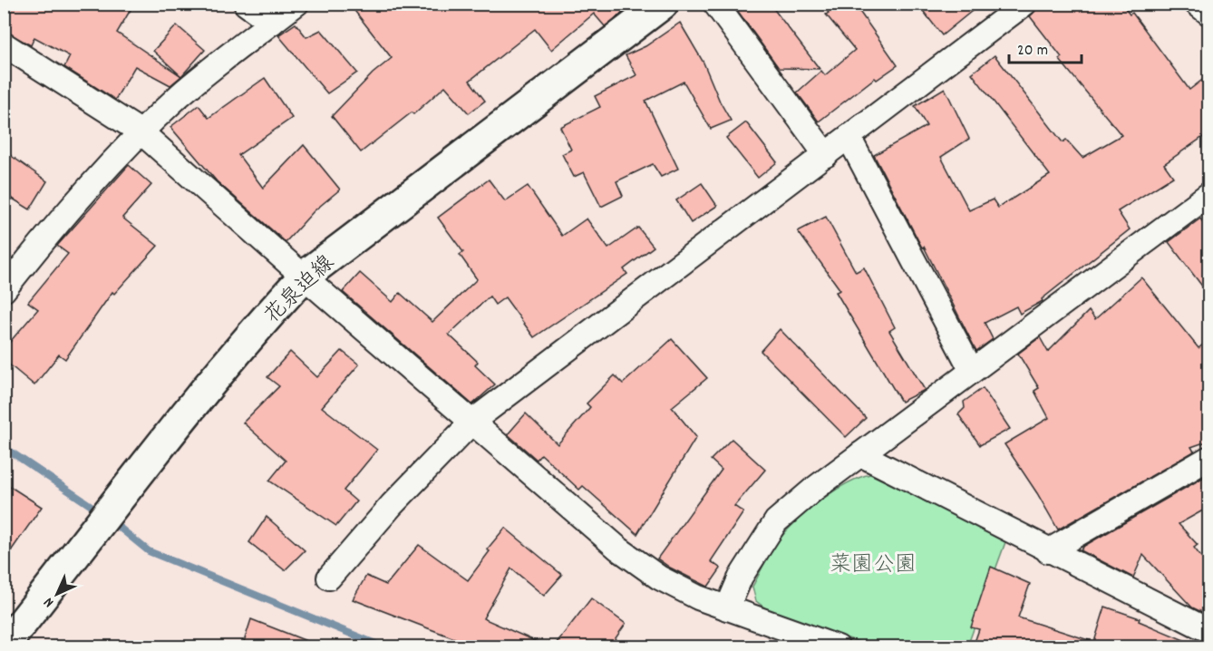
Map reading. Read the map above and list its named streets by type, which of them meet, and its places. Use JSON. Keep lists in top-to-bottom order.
{
  "streets": {
    "main road": ["花泉迫線"]
  },
  "parks": ["菜園公園"],
  "scale_bar": "20 m",
  "north": "bottom left"
}
